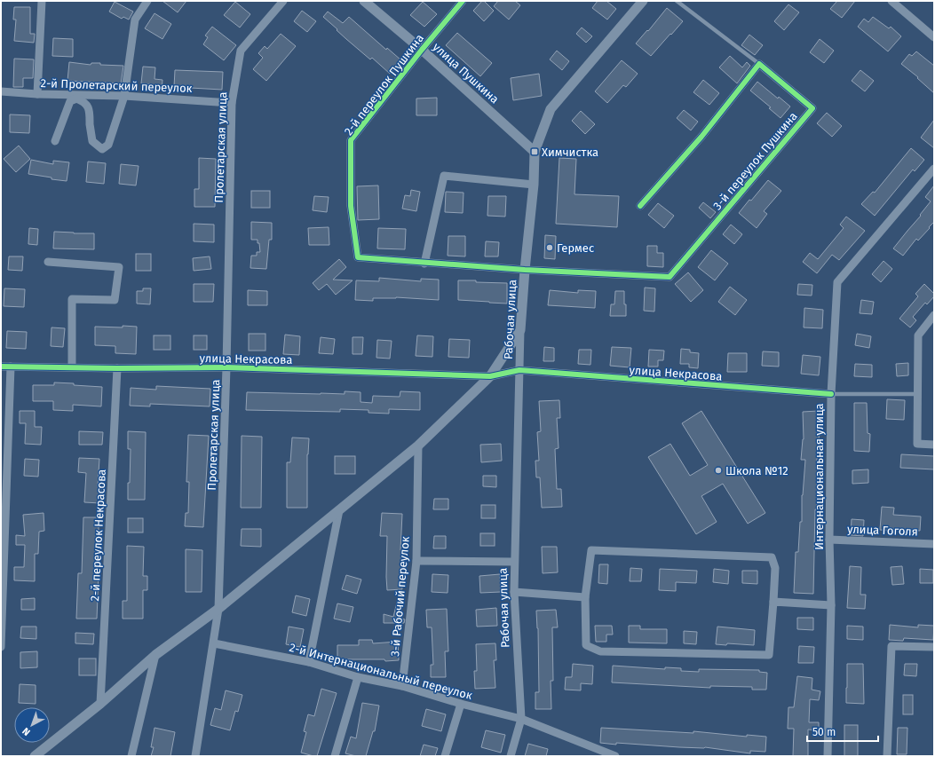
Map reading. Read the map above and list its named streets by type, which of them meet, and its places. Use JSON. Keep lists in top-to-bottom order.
{
  "streets": {
    "street": [
      "улица Пушкина",
      "2-й переулок Пушкина",
      "2-й Пролетарский переулок",
      "Пролетарская улица",
      "3-й переулок Пушкина",
      "Рабочая улица",
      "улица Некрасова",
      "Интернациональная улица",
      "улица Гоголя",
      "2-й переулок Некрасова",
      "3-й Рабочий переулок",
      "2-й Интернациональный переулок"
    ]
  },
  "crossings": [
    ["улица Пушкина", "2-й переулок Пушкина"],
    ["улица Пушкина", "Рабочая улица"],
    ["2-й переулок Пушкина", "3-й переулок Пушкина"],
    ["2-й переулок Пушкина", "Рабочая улица"],
    ["2-й Пролетарский переулок", "Пролетарская улица"],
    ["Пролетарская улица", "улица Некрасова"],
    ["Пролетарская улица", "2-й Интернациональный переулок"],
    ["3-й переулок Пушкина", "Рабочая улица"],
    ["Рабочая улица", "улица Некрасова"],
    ["Рабочая улица", "2-й Интернациональный переулок"],
    ["улица Некрасова", "Интернациональная улица"],
    ["улица Некрасова", "2-й переулок Некрасова"],
    ["Интернациональная улица", "улица Гоголя"],
    ["3-й Рабочий переулок", "2-й Интернациональный переулок"]
  ],
  "places": {
    "transit": ["Химчистка"],
    "other": ["Гермес", "Школа №12"]
  },
  "scale_bar": "50 m",
  "north": "bottom left"
}
